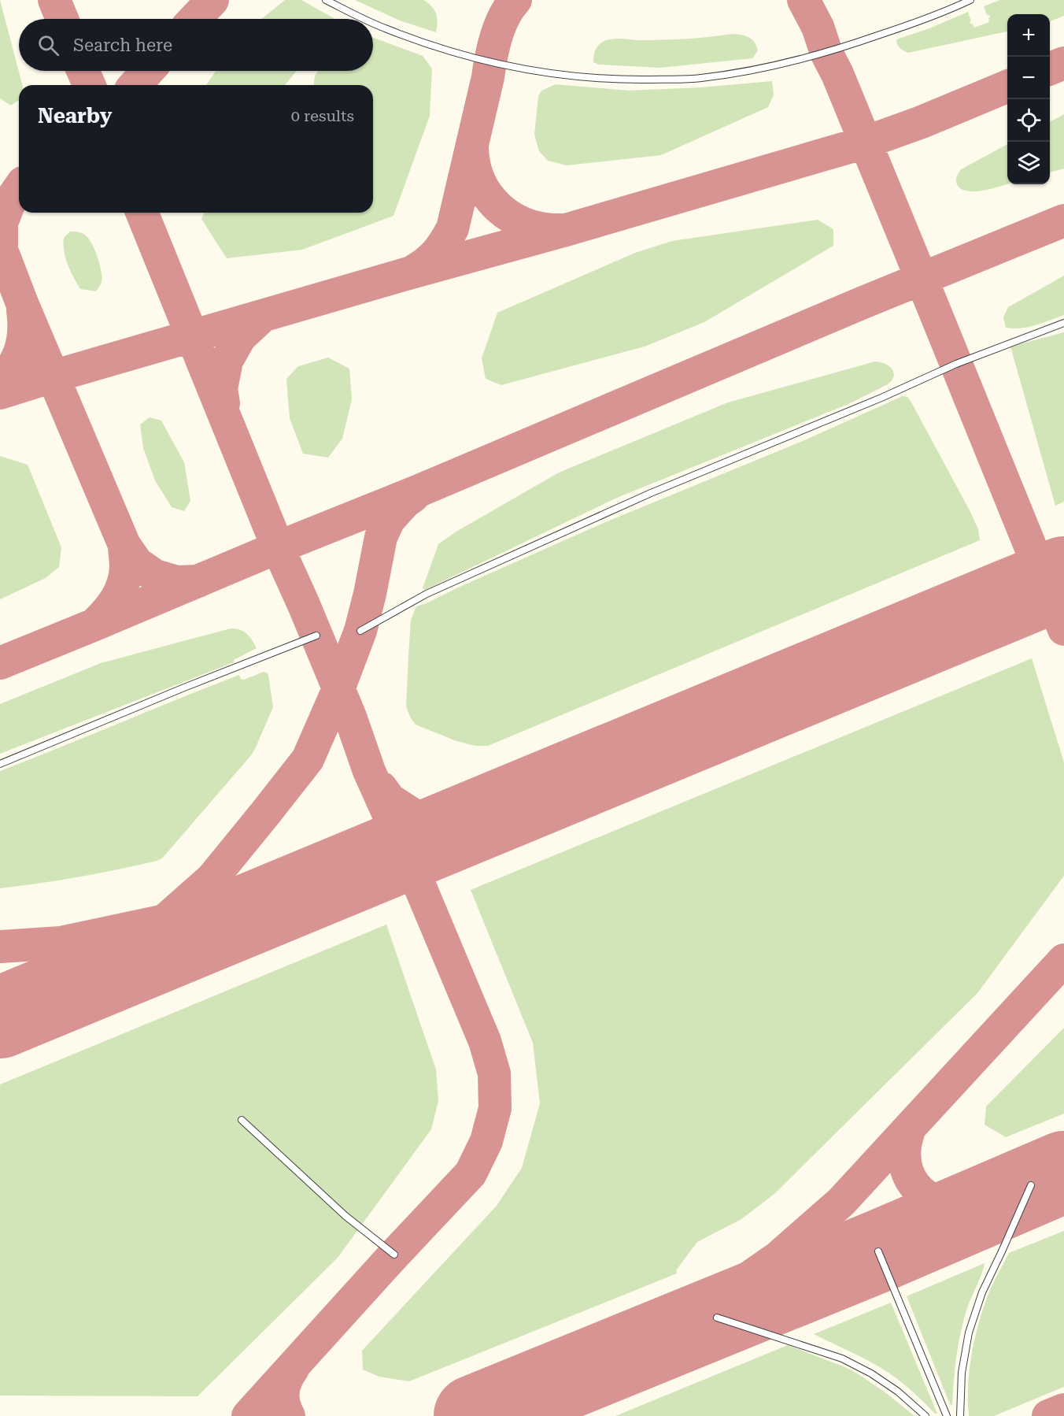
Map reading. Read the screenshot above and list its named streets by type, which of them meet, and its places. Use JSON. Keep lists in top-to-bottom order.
{
  "page": {
    "map_buttons": ["+", "−"],
    "search": "Search here",
    "heading": ["Nearby", "0 results"]
  }
}
